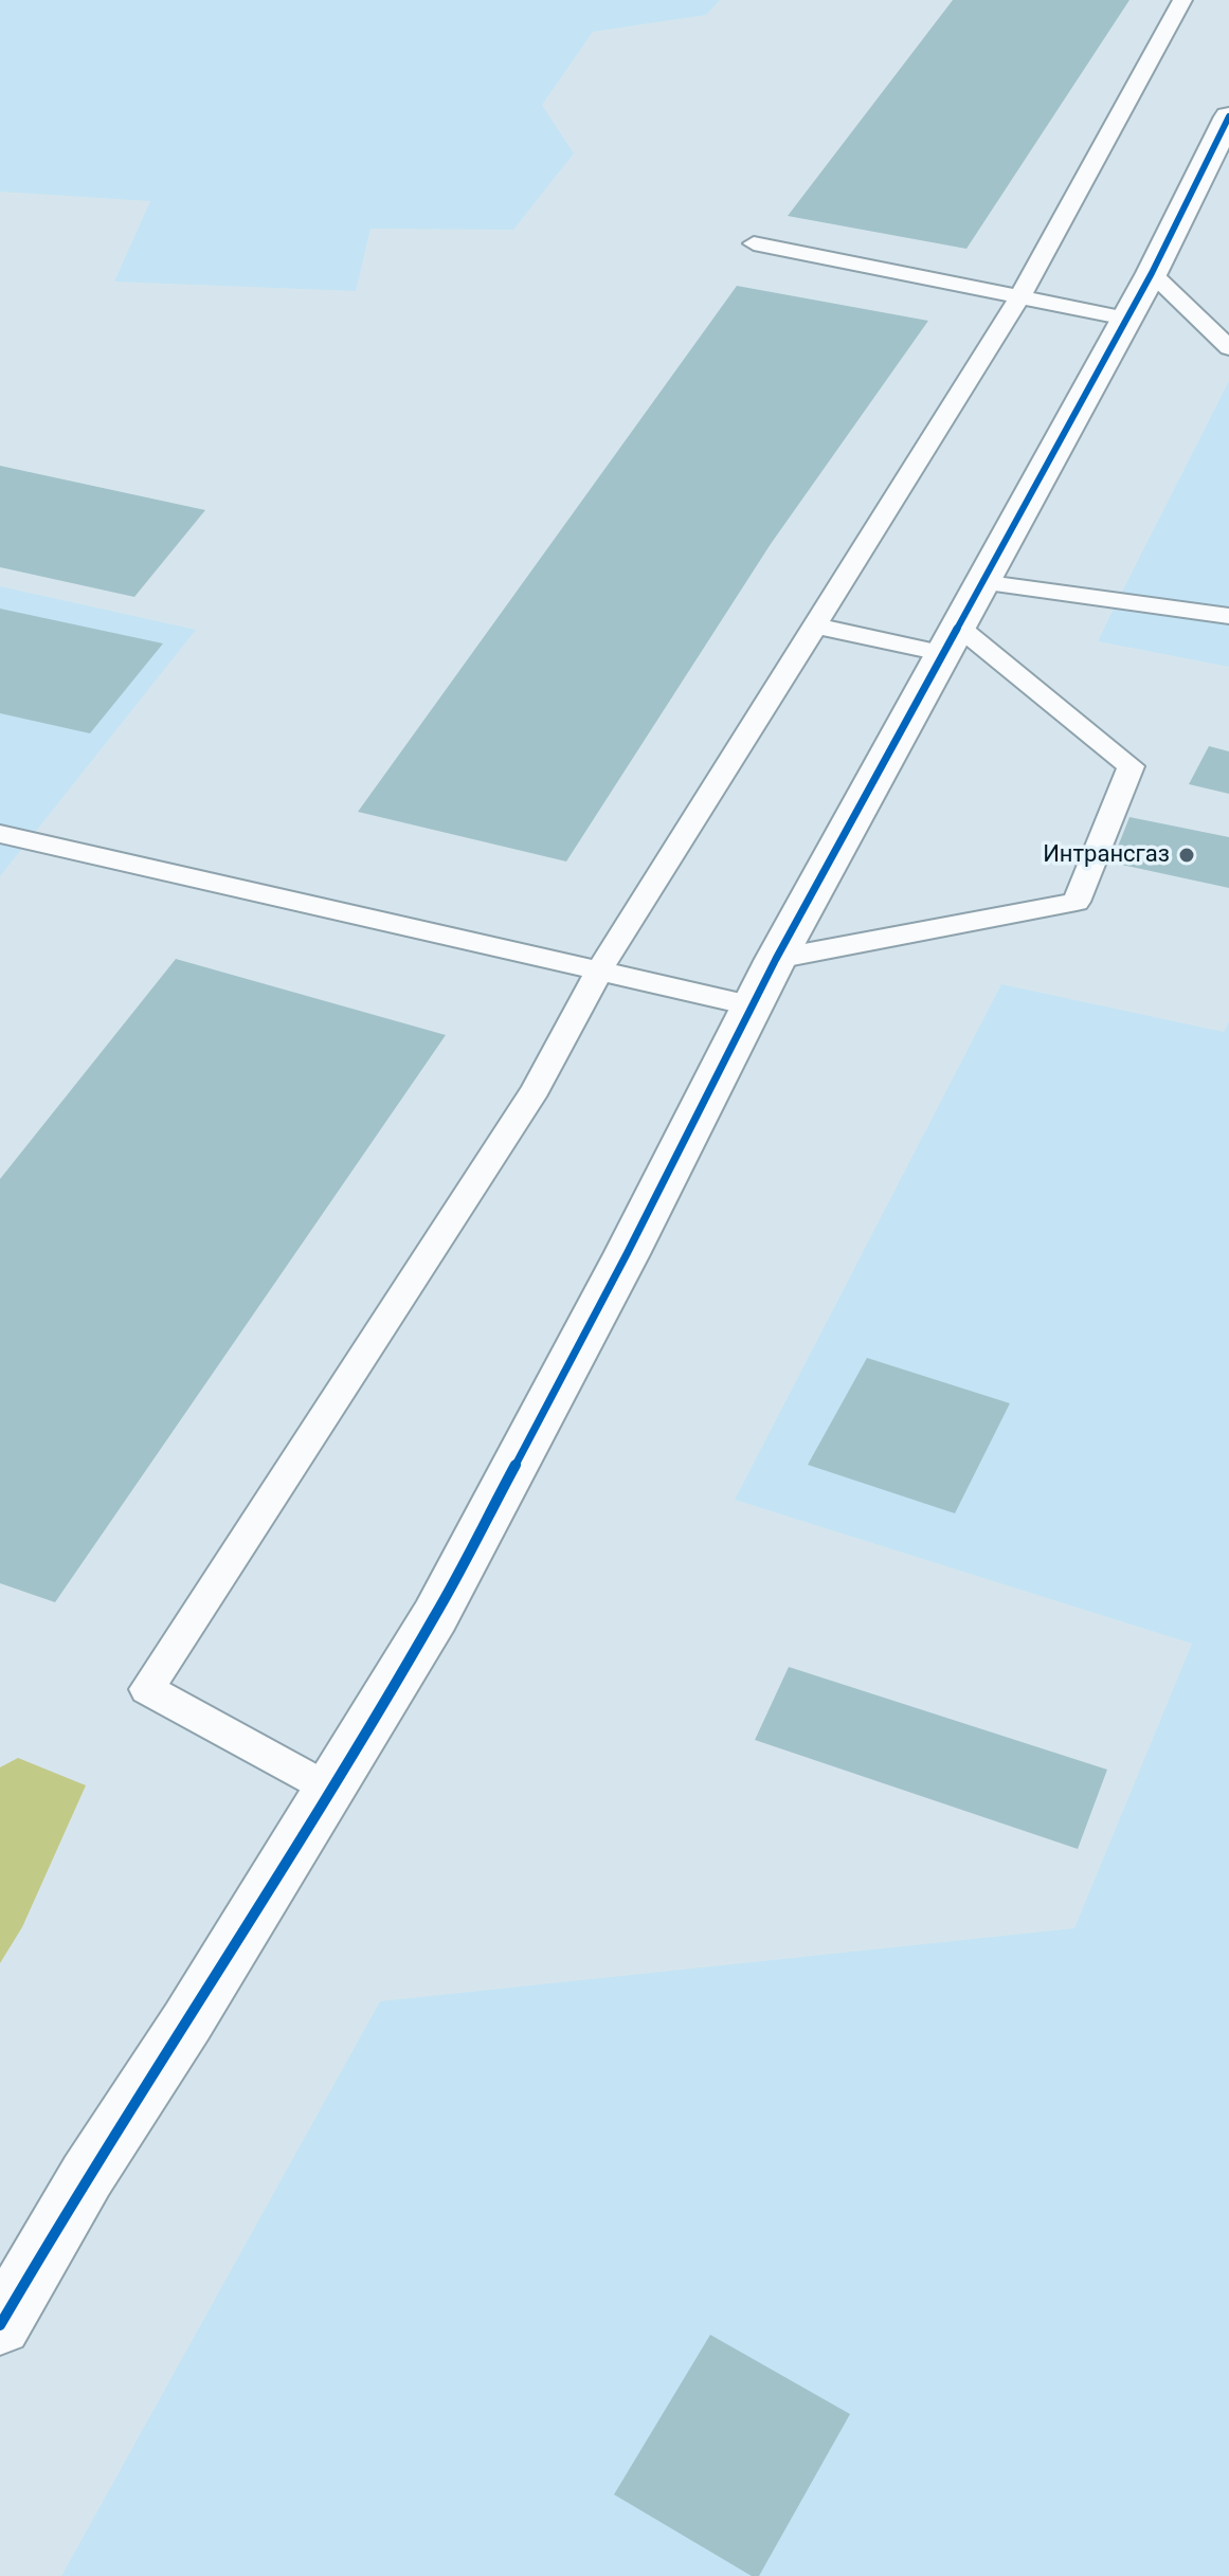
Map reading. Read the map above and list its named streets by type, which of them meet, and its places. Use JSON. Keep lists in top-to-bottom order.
{
  "places": ["Интрансгаз"]
}
